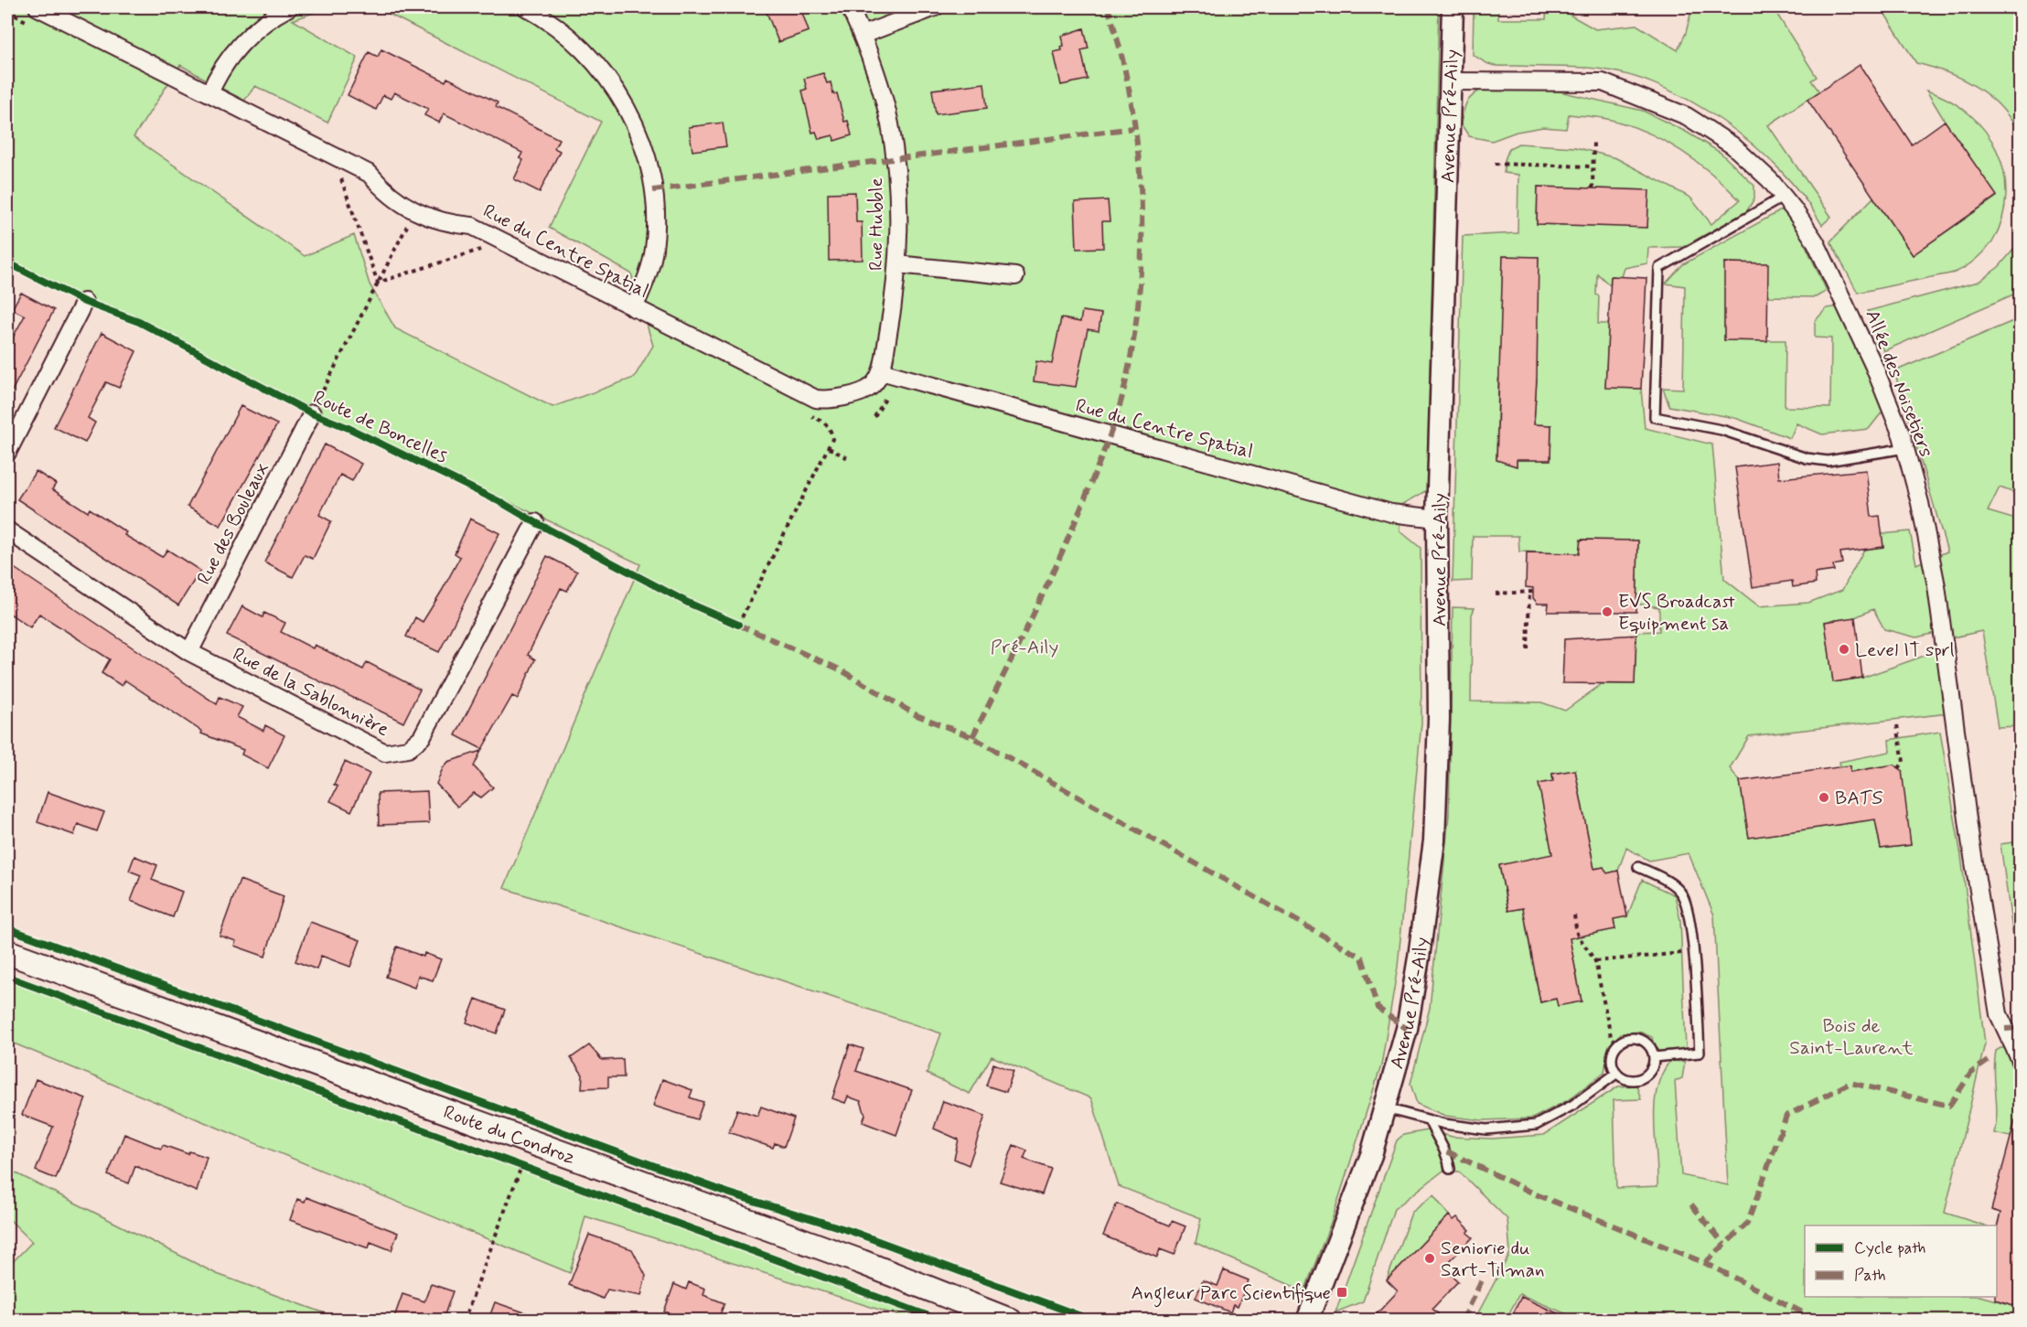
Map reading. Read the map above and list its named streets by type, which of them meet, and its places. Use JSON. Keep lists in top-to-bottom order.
{
  "streets": {
    "main road": ["Route du Condroz"],
    "street": [
      "Avenue Pré-Aily",
      "Rue Hubble",
      "Rue du Centre Spatial",
      "Allée des Noisetiers",
      "Rue des Bouleaux",
      "Rue de la Sablonnière"
    ],
    "cycle path": ["Route de Boncelles"]
  },
  "crossings": [
    ["Avenue Pré-Aily", "Rue du Centre Spatial"],
    ["Avenue Pré-Aily", "Allée des Noisetiers"],
    ["Rue Hubble", "Rue du Centre Spatial"],
    ["Rue des Bouleaux", "Rue de la Sablonnière"]
  ],
  "parks": ["Pré-Aily", "Bois de Saint-Laurent"],
  "places": {
    "other": [
      "EVS Broadcast Equipment sa",
      "Level IT sprl",
      "BATS",
      "Seniorie du Sart-Tilman"
    ],
    "transit": ["Angleur Parc Scientifique"]
  },
  "legend": ["Cycle path", "Path"]
}
